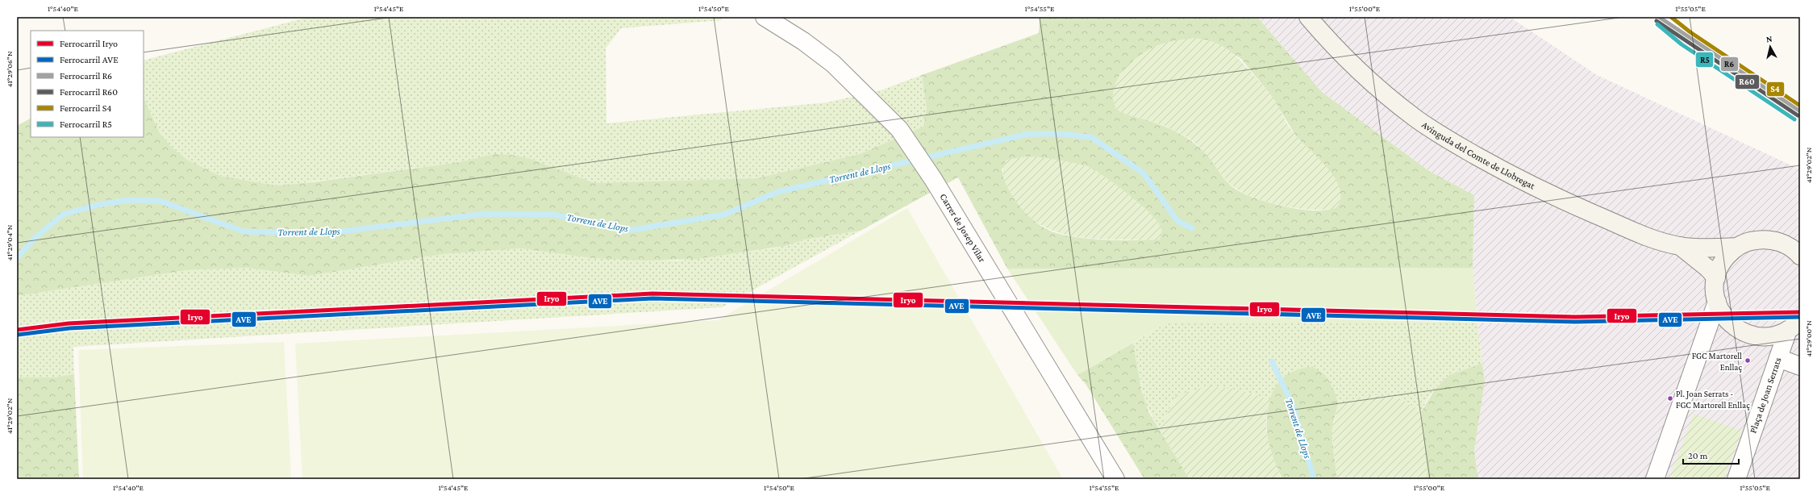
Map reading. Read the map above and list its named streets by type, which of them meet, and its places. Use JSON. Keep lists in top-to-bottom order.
{
  "streets": {
    "main road": ["Avinguda del Comte de Llobregat"],
    "street": ["Carrer de Josep Vilar", "Plaça de Joan Serrats"]
  },
  "water": ["Torrent de Llops"],
  "places": ["FGC Martorell Enllaç", "Pl. Joan Serrats - FGC Martorell Enllaç"],
  "lines": [
    "rail line R6",
    "rail line S4",
    "rail line R60",
    "rail line R5",
    "rail line Iryo",
    "rail line AVE"
  ],
  "legend": [
    "Ferrocarril Iryo",
    "Ferrocarril AVE",
    "Ferrocarril R6",
    "Ferrocarril R60",
    "Ferrocarril S4",
    "Ferrocarril R5"
  ],
  "scale_bar": "20 m",
  "north": "top",
  "coordinates": [
    "1°54'40\"E",
    "1°54'45\"E",
    "1°54'50\"E",
    "1°54'55\"E",
    "1°55'00\"E",
    "1°55'05\"E",
    "41°29'06\"N",
    "41°29'02\"N",
    "41°29'04\"N",
    "41°29'00\"N"
  ]
}
